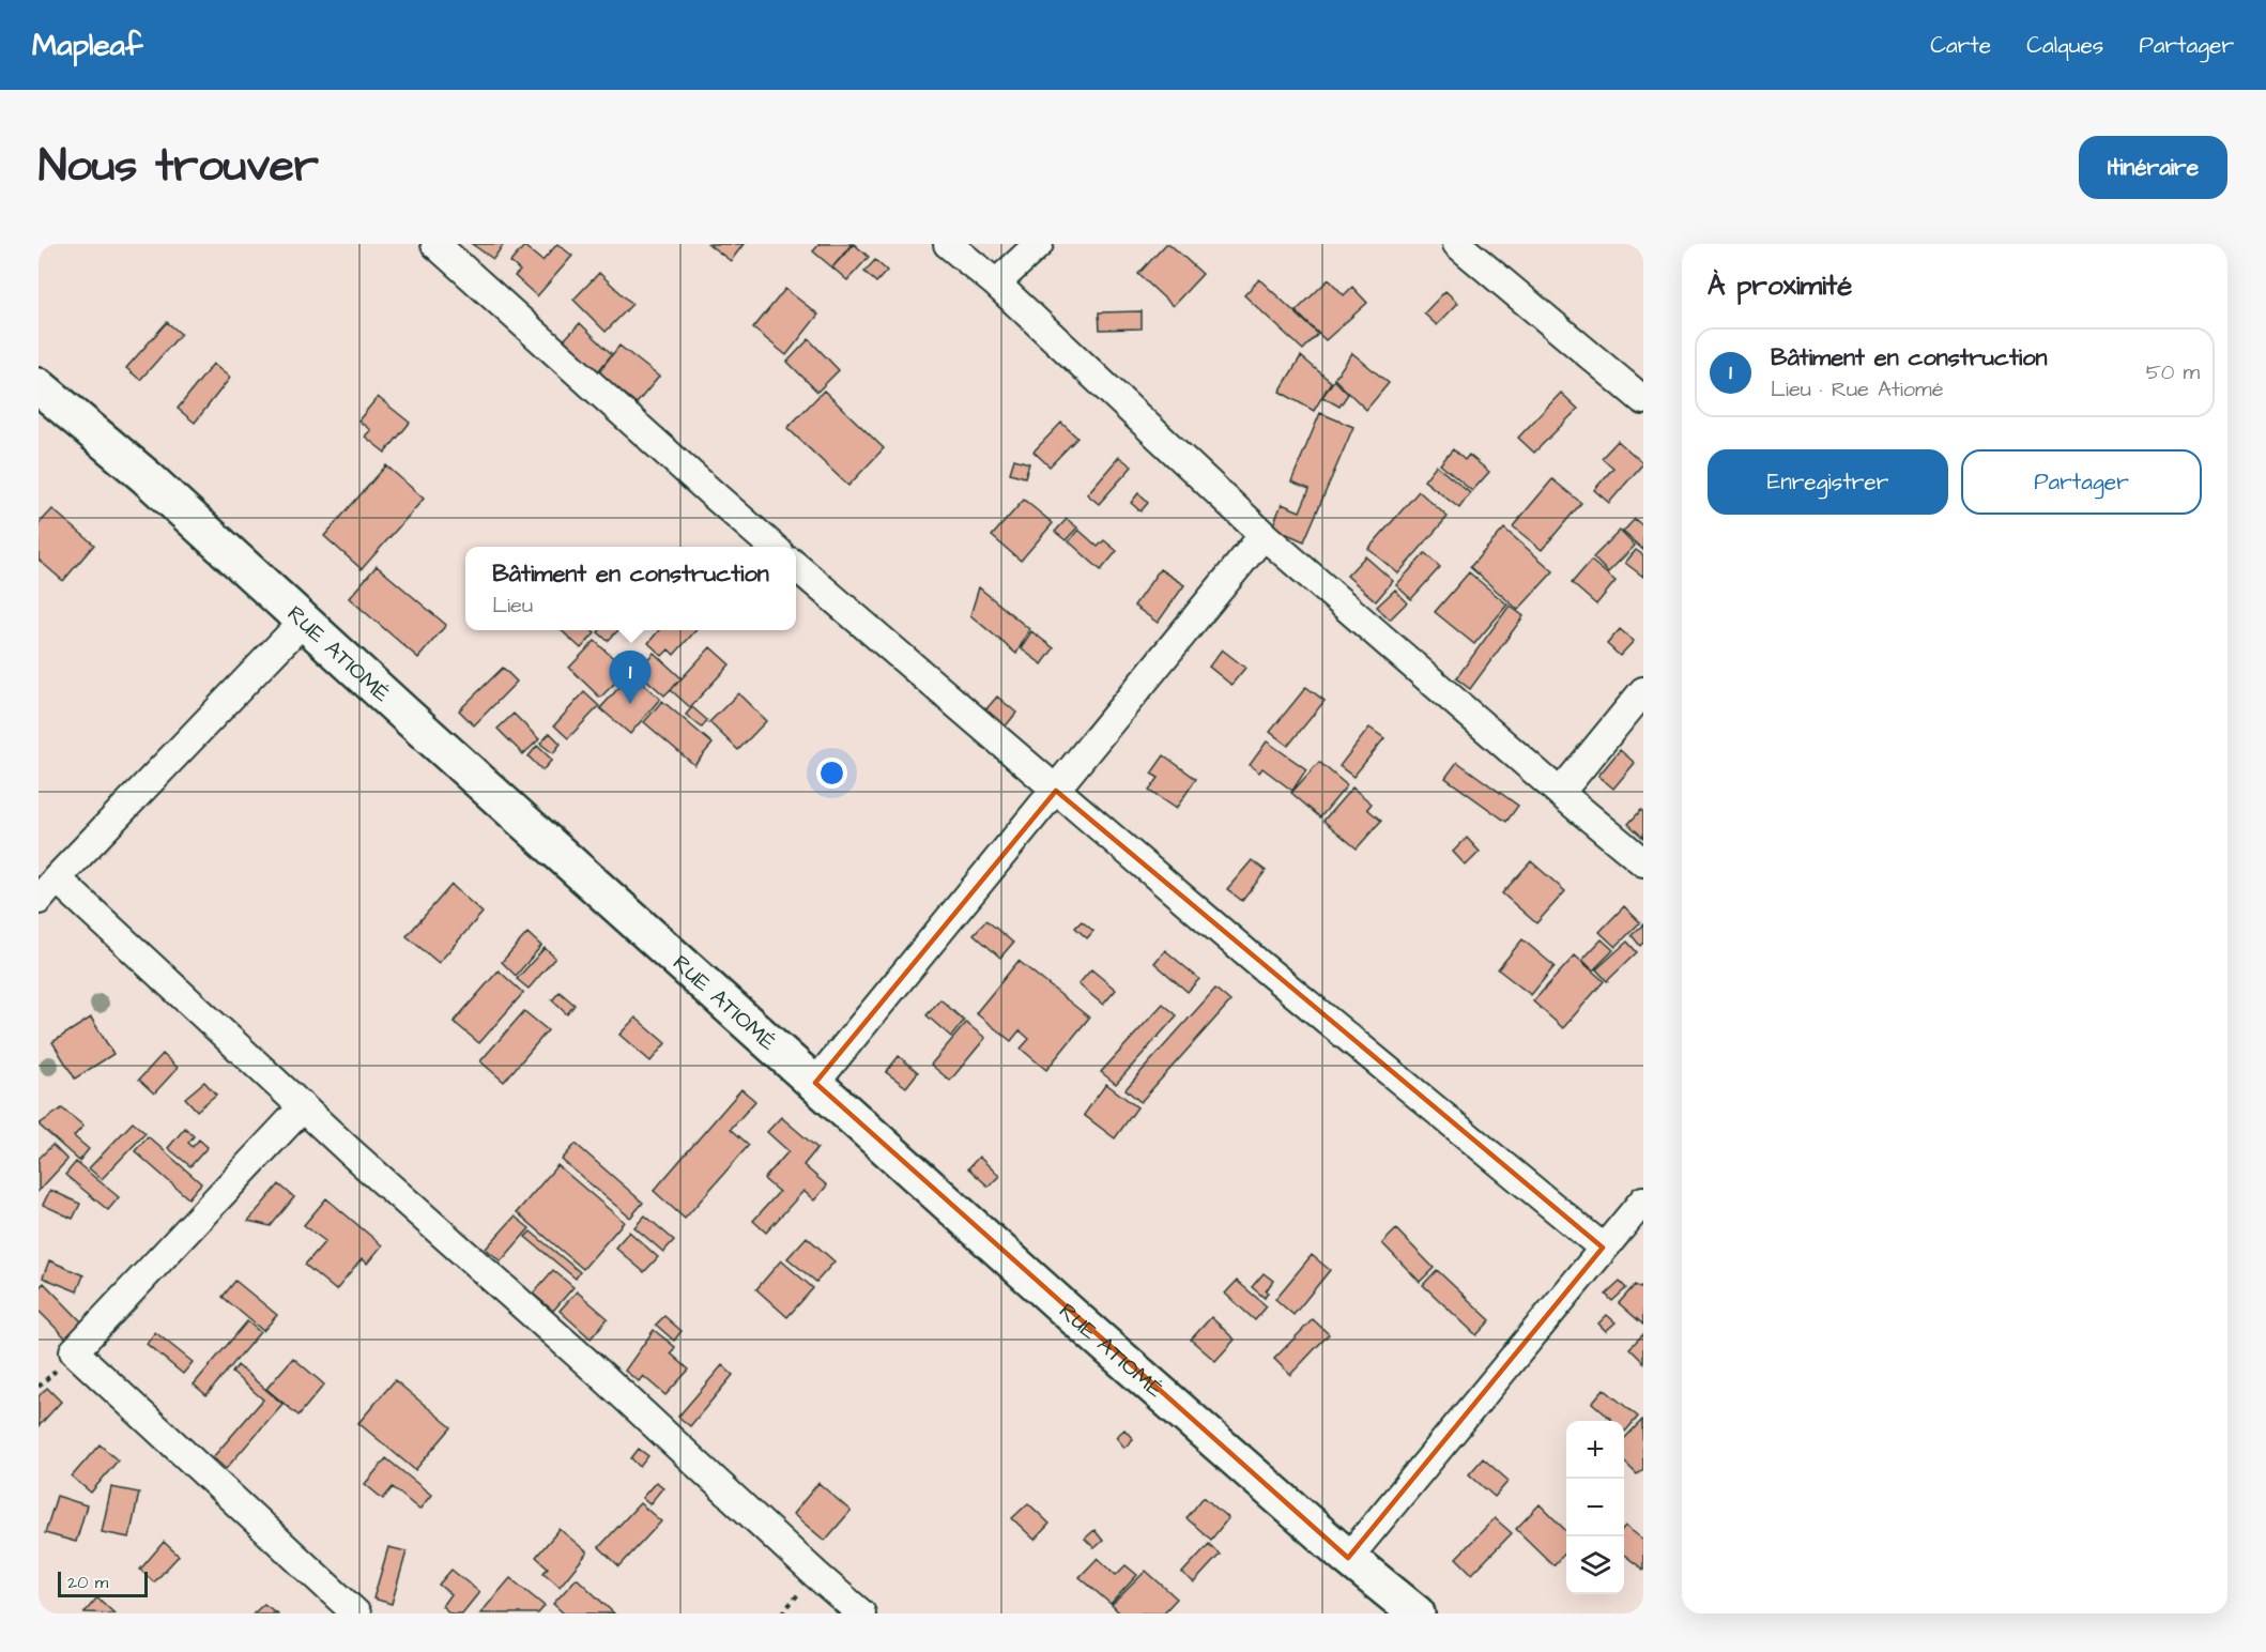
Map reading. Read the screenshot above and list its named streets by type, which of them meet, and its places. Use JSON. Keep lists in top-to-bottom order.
{
  "streets": {
    "street": ["RUE ATIOMÉ"]
  },
  "scale_bar": "20 m",
  "page": {
    "header": "Mapleaf",
    "nav": ["Carte", "Calques", "Partager"],
    "title": "Nous trouver",
    "buttons": [
      "Itinéraire",
      ["Enregistrer", "Partager"]
    ],
    "heading": "À proximité",
    "list": [
      {
        "mark": "1",
        "name": "Bâtiment en construction",
        "note": "Lieu · Rue Atiomé",
        "value": "50 m"
      }
    ],
    "popup": ["Bâtiment en construction", "Lieu"],
    "pins": "1",
    "map_buttons": ["+", "−"],
    "scale": "20 m"
  }
}
